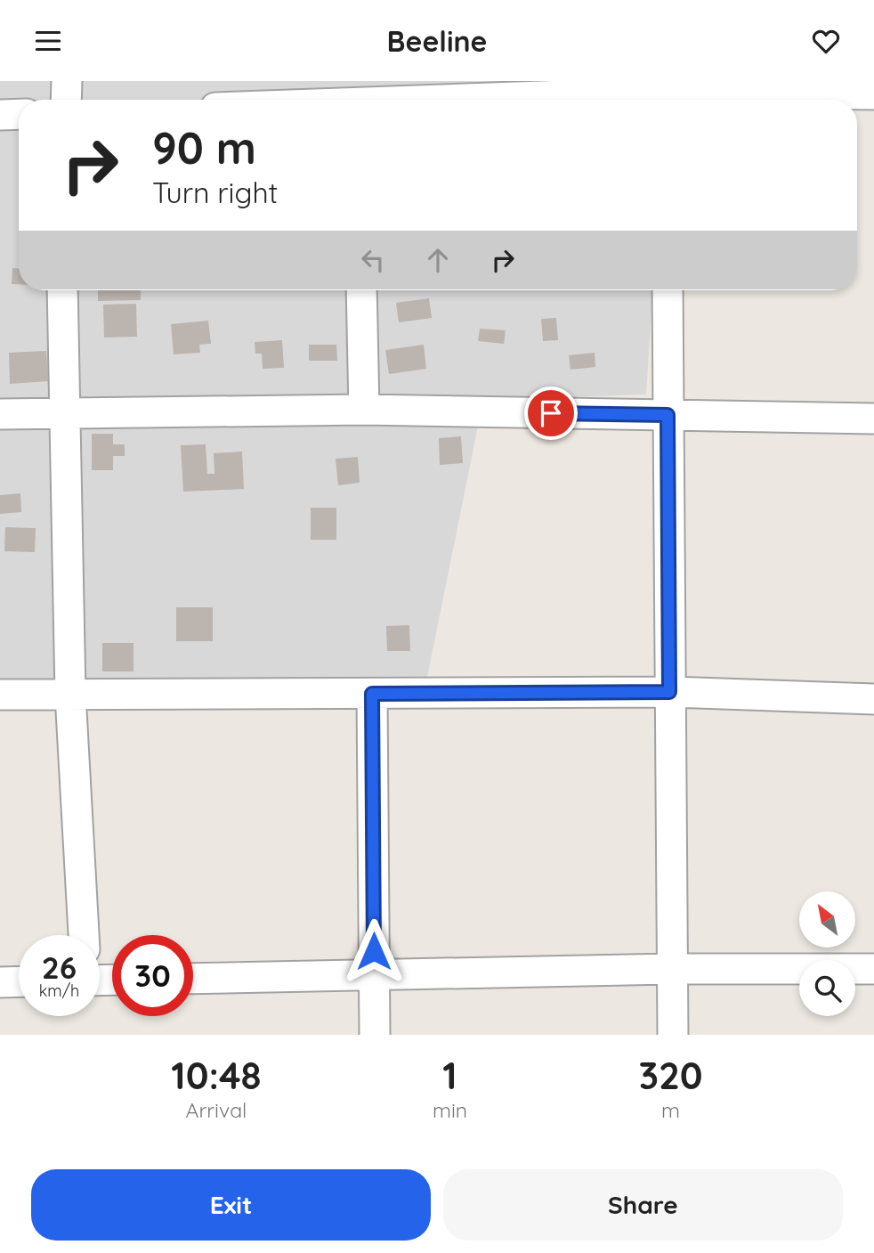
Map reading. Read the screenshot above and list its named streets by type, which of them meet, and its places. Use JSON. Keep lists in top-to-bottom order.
{
  "north": "top left",
  "page": {
    "header": "Beeline",
    "turn": ["90 m", "Turn right"],
    "speed": "26 km/h",
    "limit": "30",
    "eta": [
      "10:48",
      "Arrival",
      "1",
      "min",
      "320",
      "m"
    ],
    "buttons": ["Exit", "Share"]
  }
}
